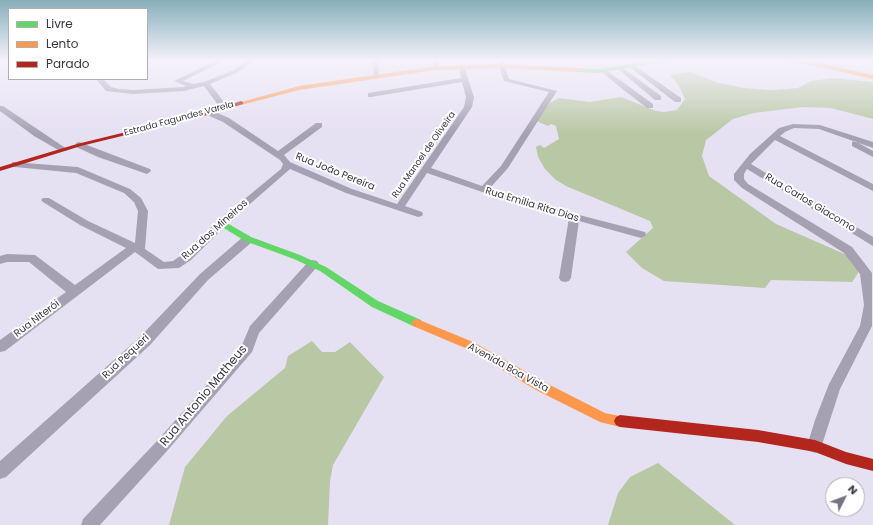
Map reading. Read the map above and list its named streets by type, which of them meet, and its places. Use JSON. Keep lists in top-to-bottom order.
{
  "streets": {
    "street": [
      "Estrada Fagundes Varela",
      "Rua Manoel de Oliveira",
      "Rua João Pereira",
      "Rua Carlos Giacomo",
      "Rua Emilia Rita Dias",
      "Rua dos Mineiros",
      "Rua Niterói",
      "Rua Pequeri",
      "Avenida Boa Vista",
      "Rua Antonio Matheus"
    ]
  },
  "crossings": [
    ["Estrada Fagundes Varela", "Rua João Pereira"],
    ["Rua Manoel de Oliveira", "Rua João Pereira"],
    ["Rua Manoel de Oliveira", "Rua Emilia Rita Dias"],
    ["Rua João Pereira", "Rua dos Mineiros"],
    ["Rua dos Mineiros", "Rua Niterói"],
    ["Rua dos Mineiros", "Avenida Boa Vista"],
    ["Rua Pequeri", "Avenida Boa Vista"],
    ["Avenida Boa Vista", "Rua Antonio Matheus"]
  ],
  "legend": ["Livre", "Lento", "Parado"],
  "north": "top right"
}
